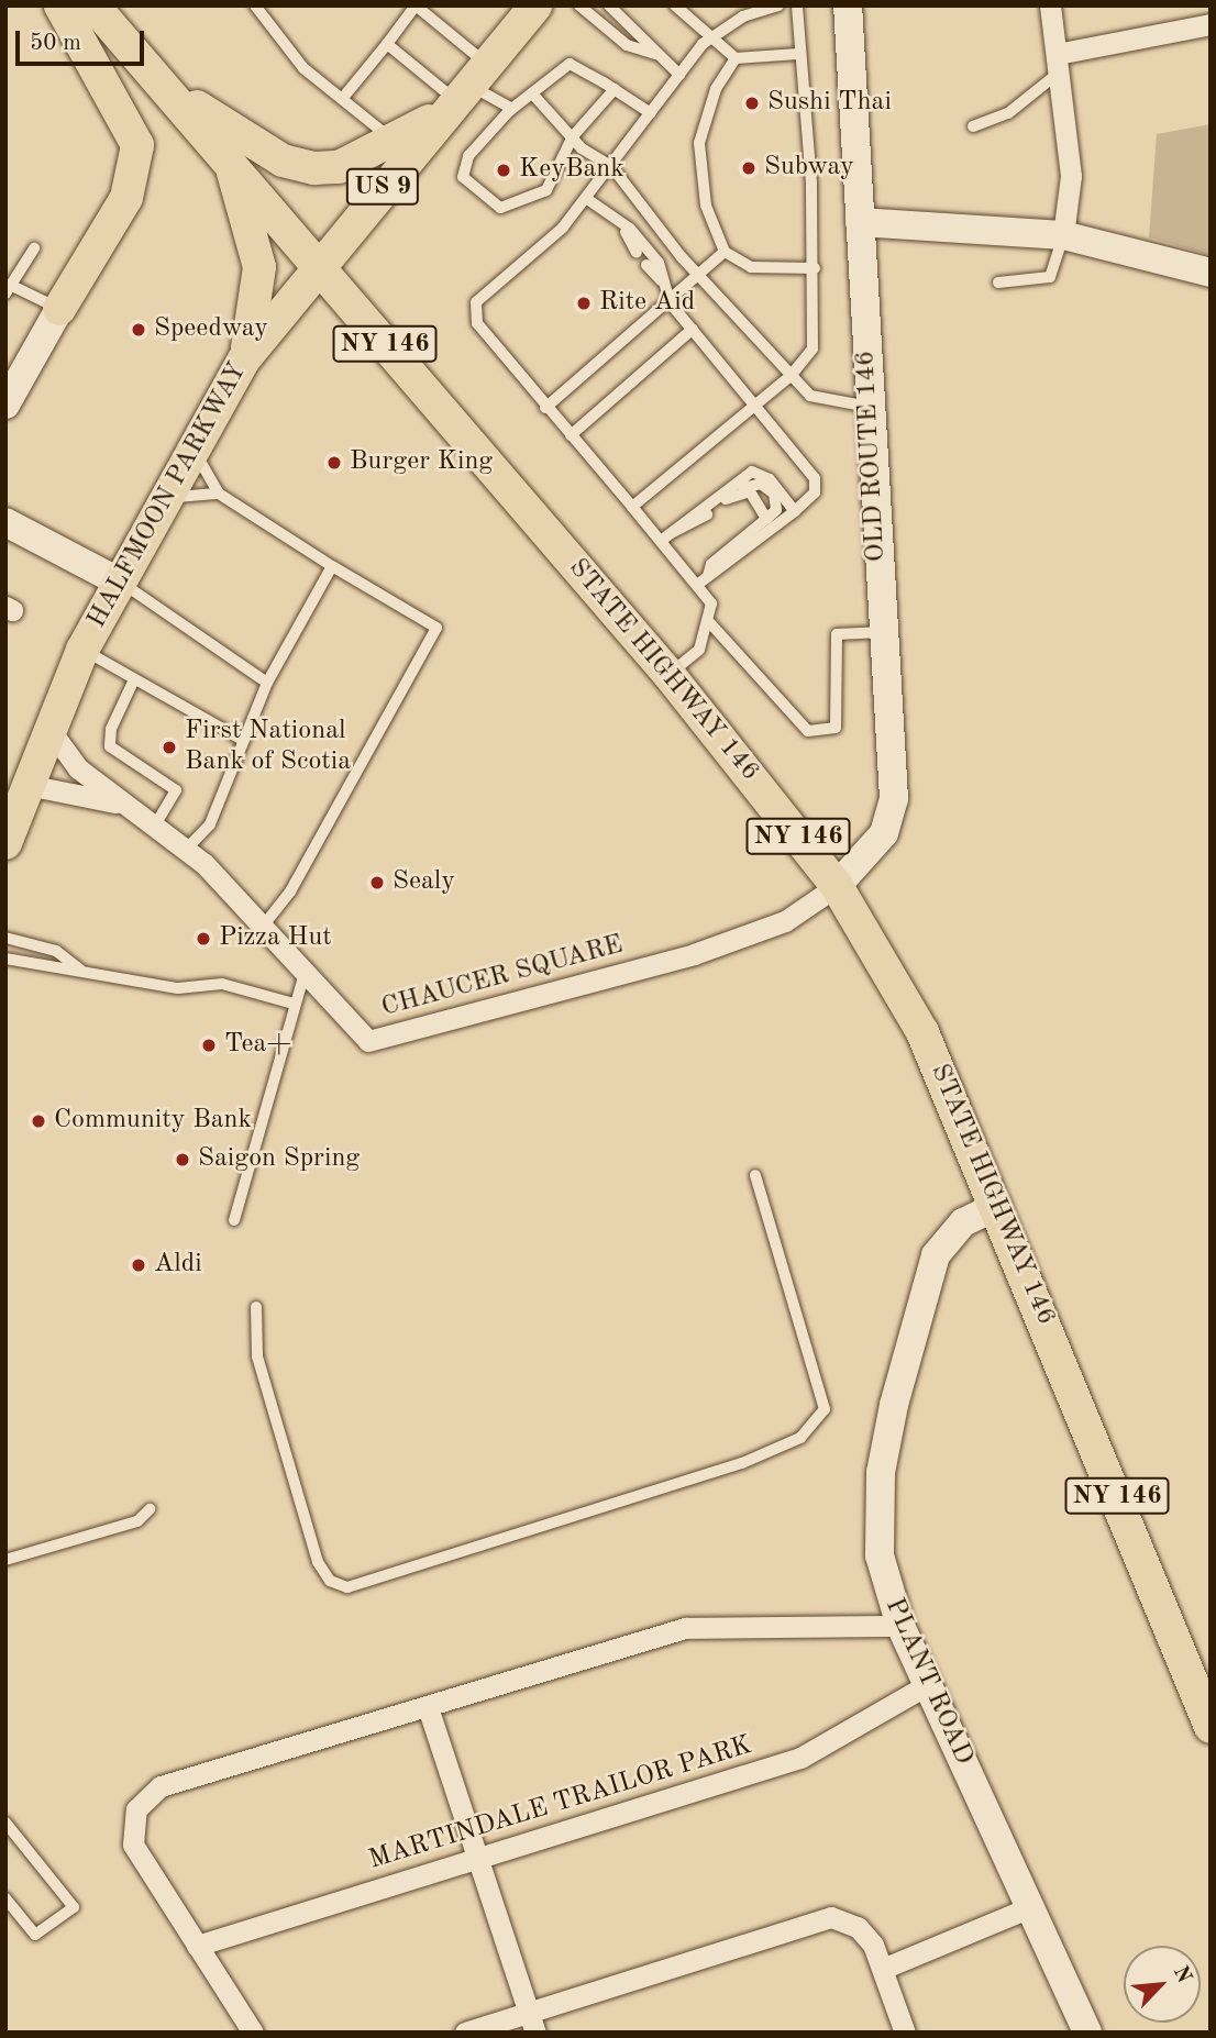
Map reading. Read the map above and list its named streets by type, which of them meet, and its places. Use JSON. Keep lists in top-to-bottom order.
{
  "streets": {
    "main road": [
      "US 9",
      "NY 146",
      "HALFMOON PARKWAY",
      "STATE HIGHWAY 146"
    ],
    "street": [
      "OLD ROUTE 146",
      "CHAUCER SQUARE",
      "PLANT ROAD",
      "MARTINDALE TRAILOR PARK"
    ]
  },
  "crossings": [
    ["OLD ROUTE 146", "STATE HIGHWAY 146"],
    ["OLD ROUTE 146", "CHAUCER SQUARE"],
    ["HALFMOON PARKWAY", "STATE HIGHWAY 146"],
    ["HALFMOON PARKWAY", "CHAUCER SQUARE"],
    ["STATE HIGHWAY 146", "CHAUCER SQUARE"],
    ["STATE HIGHWAY 146", "PLANT ROAD"],
    ["PLANT ROAD", "MARTINDALE TRAILOR PARK"]
  ],
  "places": [
    "Sushi Thai",
    "Subway",
    "KeyBank",
    "Rite Aid",
    "Speedway",
    "Burger King",
    "First National Bank of Scotia",
    "Sealy",
    "Pizza Hut",
    "Tea+",
    "Community Bank",
    "Saigon Spring",
    "Aldi"
  ],
  "scale_bar": "50 m",
  "north": "top right"
}
